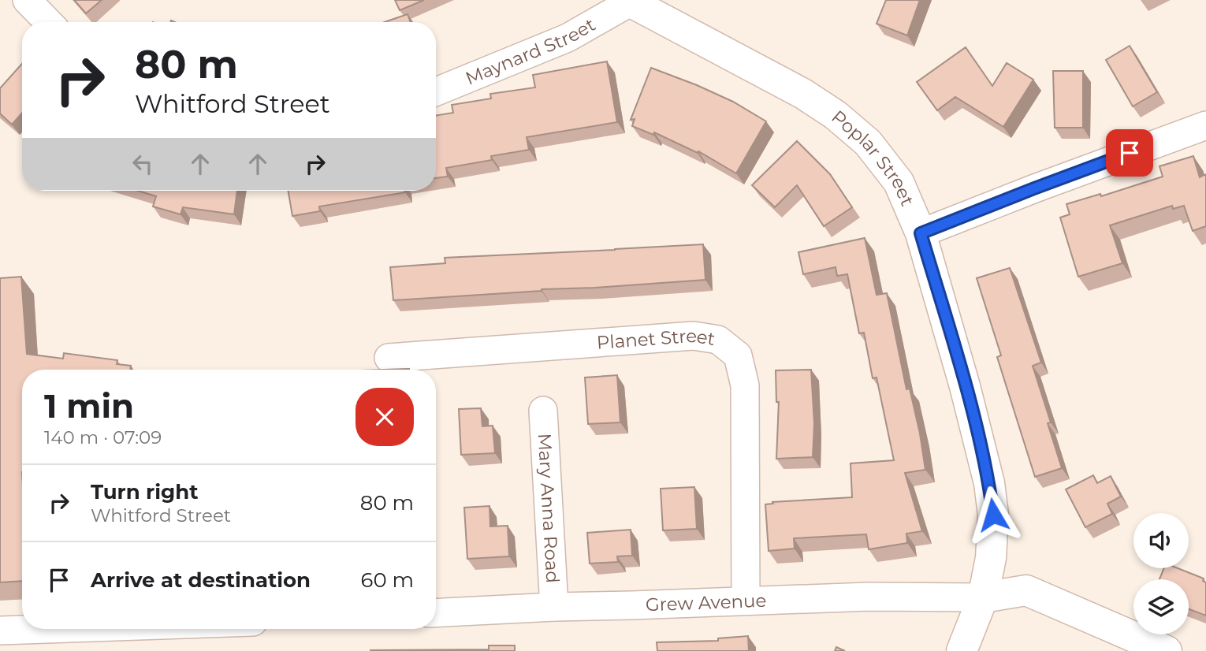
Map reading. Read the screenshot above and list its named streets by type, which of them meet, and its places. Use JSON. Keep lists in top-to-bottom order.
{
  "streets": {
    "street": [
      "Maynard Street",
      "Poplar Street",
      "Planet Street",
      "Mary Anna Road",
      "Grew Avenue"
    ]
  },
  "crossings": [
    ["Maynard Street", "Poplar Street"],
    ["Poplar Street", "Grew Avenue"],
    ["Planet Street", "Grew Avenue"],
    ["Mary Anna Road", "Grew Avenue"]
  ],
  "page": {
    "turn": ["80 m", "Whitford Street"],
    "heading": ["1 min", "140 m · 07:09"],
    "list": [
      {
        "name": "Turn right",
        "note": "Whitford Street",
        "value": "80 m"
      },
      {
        "name": "Arrive at destination",
        "value": "60 m"
      }
    ]
  }
}
